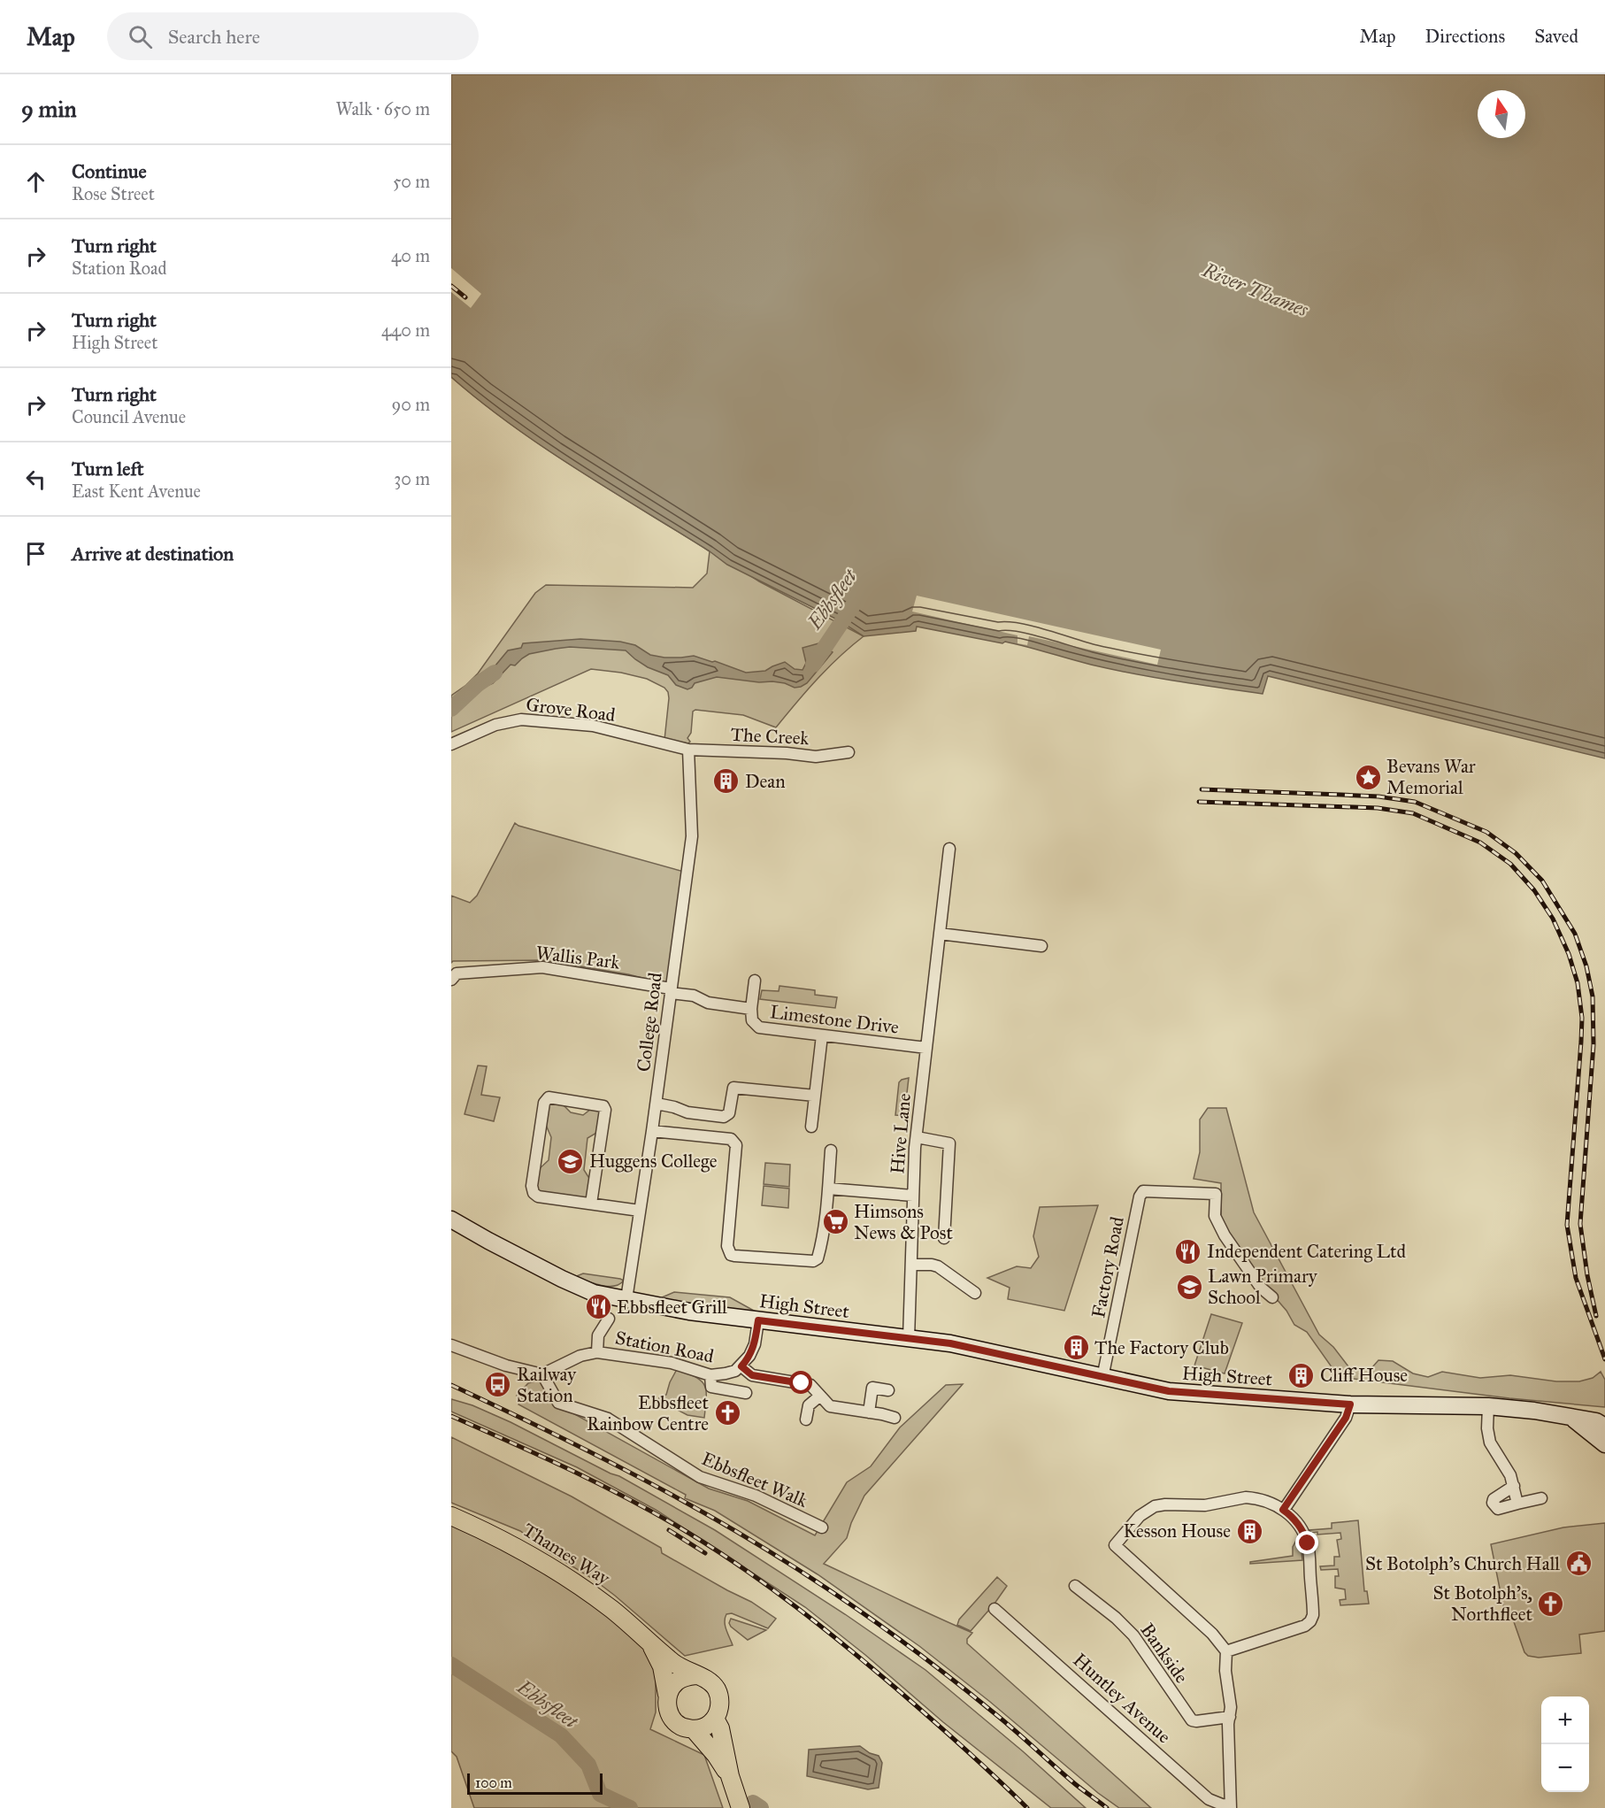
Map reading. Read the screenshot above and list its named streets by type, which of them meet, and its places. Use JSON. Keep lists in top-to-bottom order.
{
  "streets": {
    "main road": ["High Street", "Thames Way"],
    "street": [
      "Grove Road",
      "The Creek",
      "Wallis Park",
      "Limestone Drive",
      "College Road",
      "Hive Lane",
      "Factory Road",
      "Station Road",
      "Ebbsfleet Walk",
      "Bankside",
      "Huntley Avenue"
    ]
  },
  "crossings": [
    ["Grove Road", "The Creek"],
    ["Grove Road", "College Road"],
    ["The Creek", "College Road"],
    ["Wallis Park", "Limestone Drive"],
    ["Wallis Park", "College Road"],
    ["Limestone Drive", "Hive Lane"],
    ["College Road", "High Street"],
    ["Hive Lane", "High Street"],
    ["Factory Road", "High Street"]
  ],
  "water": ["River Thames", "Ebbsfleet"],
  "places": {
    "place": ["Bevans War Memorial"],
    "building": [
      "Dean",
      "The Factory Club",
      "Cliff House",
      "Kesson House"
    ],
    "school or university": ["Huggens College", "Lawn Primary School"],
    "supermarket": ["Himsons News & Post"],
    "restaurant": ["Independent Catering Ltd", "Ebbsfleet Grill"],
    "bus stop": ["Railway Station"],
    "church": ["Ebbsfleet Rainbow Centre", "St Botolph's, Northfleet"],
    "public building": ["St Botolph's Church Hall"]
  },
  "scale_bar": "100 m",
  "north": "top",
  "page": {
    "header": "Map",
    "search": "Search here",
    "nav": ["Map", "Directions", "Saved"],
    "heading": ["9 min", "Walk · 650 m"],
    "list": [
      ["Continue", "Rose Street", "50 m"],
      ["Turn right", "Station Road", "40 m"],
      ["Turn right", "High Street", "440 m"],
      ["Turn right", "Council Avenue", "90 m"],
      ["Turn left", "East Kent Avenue", "30 m"],
      "Arrive at destination"
    ],
    "map_buttons": ["+", "−"],
    "scale": "100 m"
  }
}
